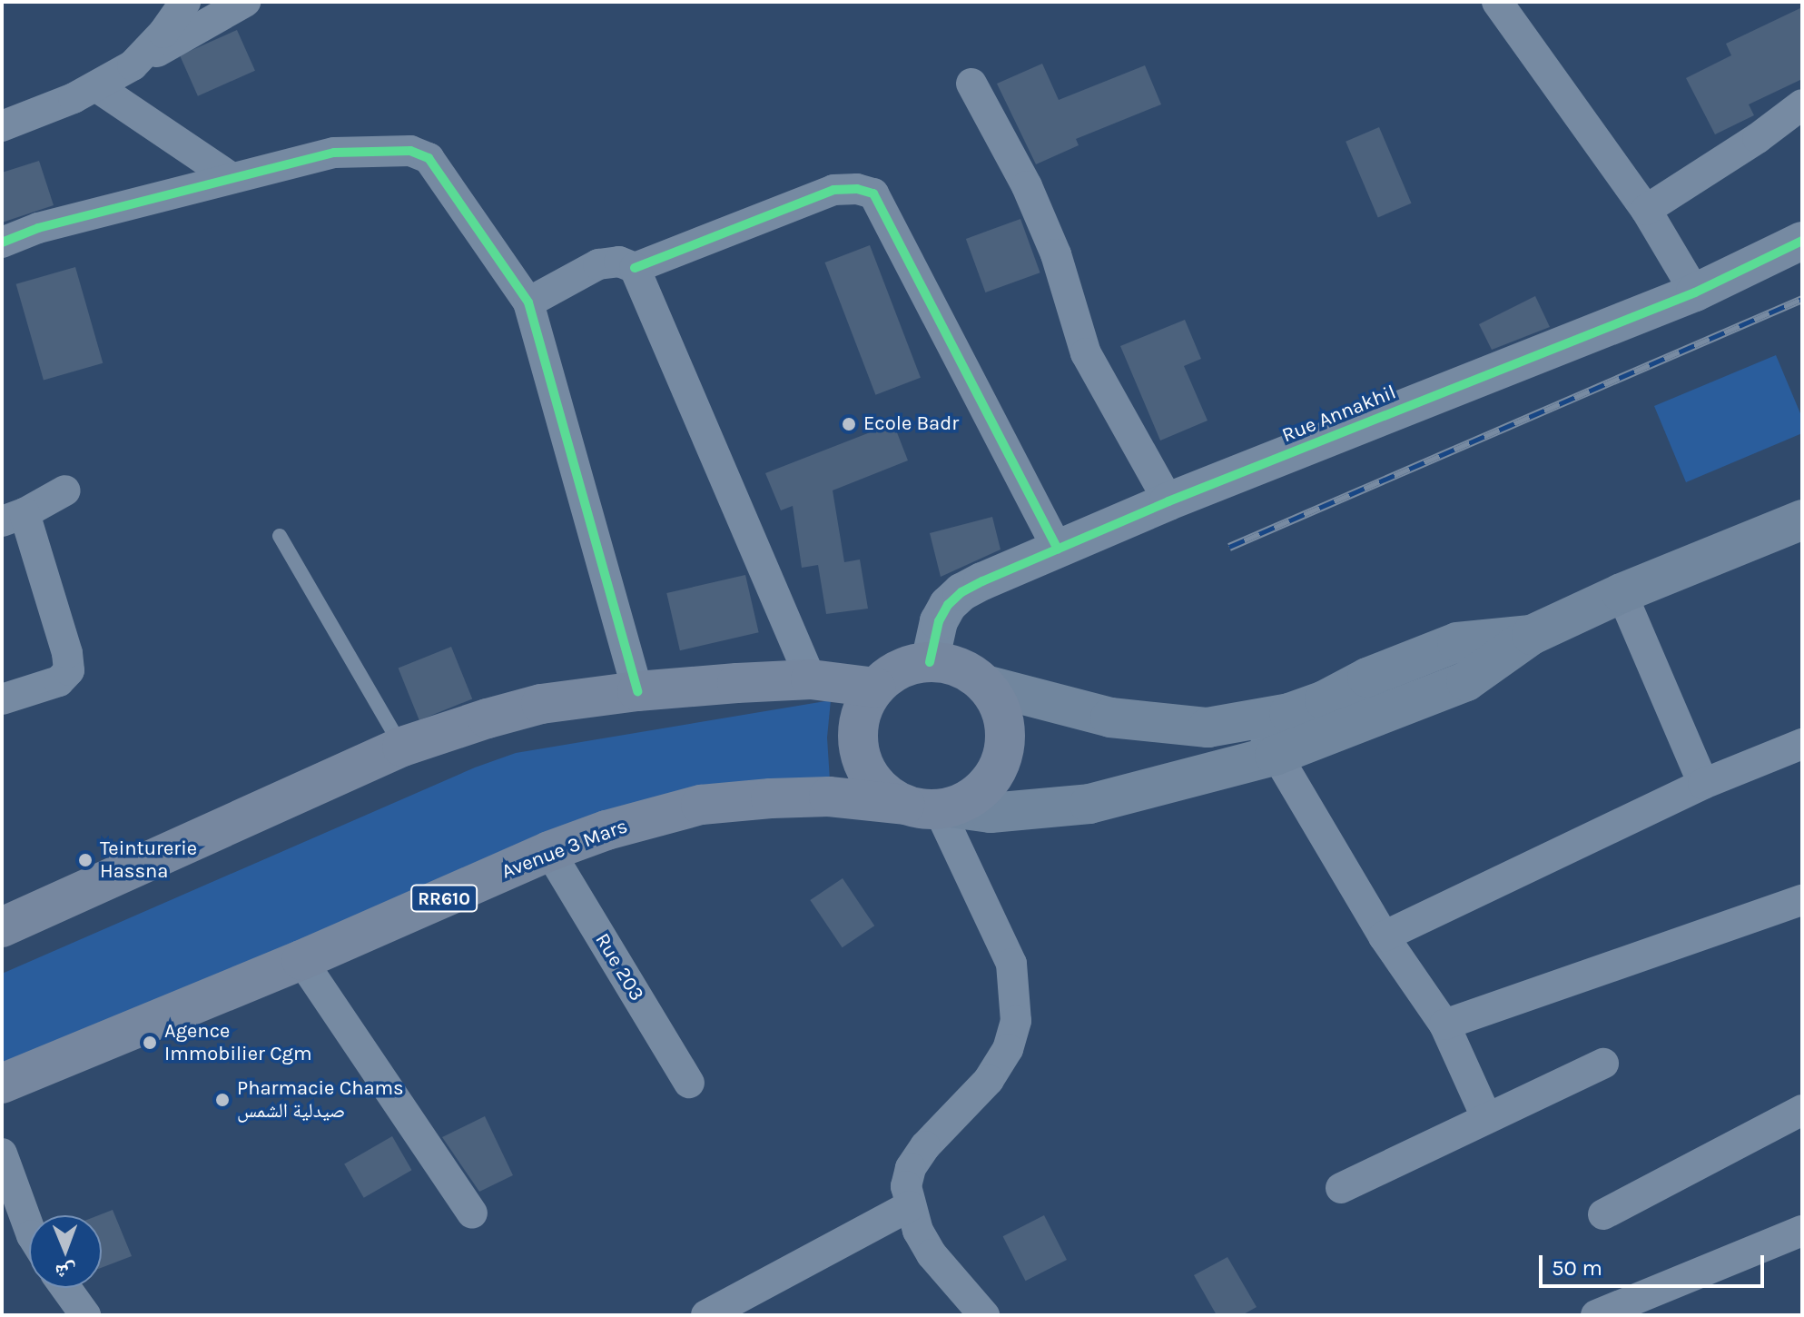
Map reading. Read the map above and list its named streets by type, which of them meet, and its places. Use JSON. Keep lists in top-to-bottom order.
{
  "streets": {
    "main road": ["Avenue 3 Mars", "RR610"],
    "street": ["Rue Annakhil", "Rue 203"]
  },
  "crossings": [
    ["Rue Annakhil", "Avenue 3 Mars"],
    ["Rue Annakhil", "RR610"],
    ["Avenue 3 Mars", "RR610"],
    ["Avenue 3 Mars", "Rue 203"]
  ],
  "places": [
    "Ecole Badr",
    "Teinturerie Hassna",
    "Agence Immobilier Cgm",
    "Pharmacie Chams صيدلية الشمس"
  ],
  "scale_bar": "50 m",
  "north": "bottom"
}
